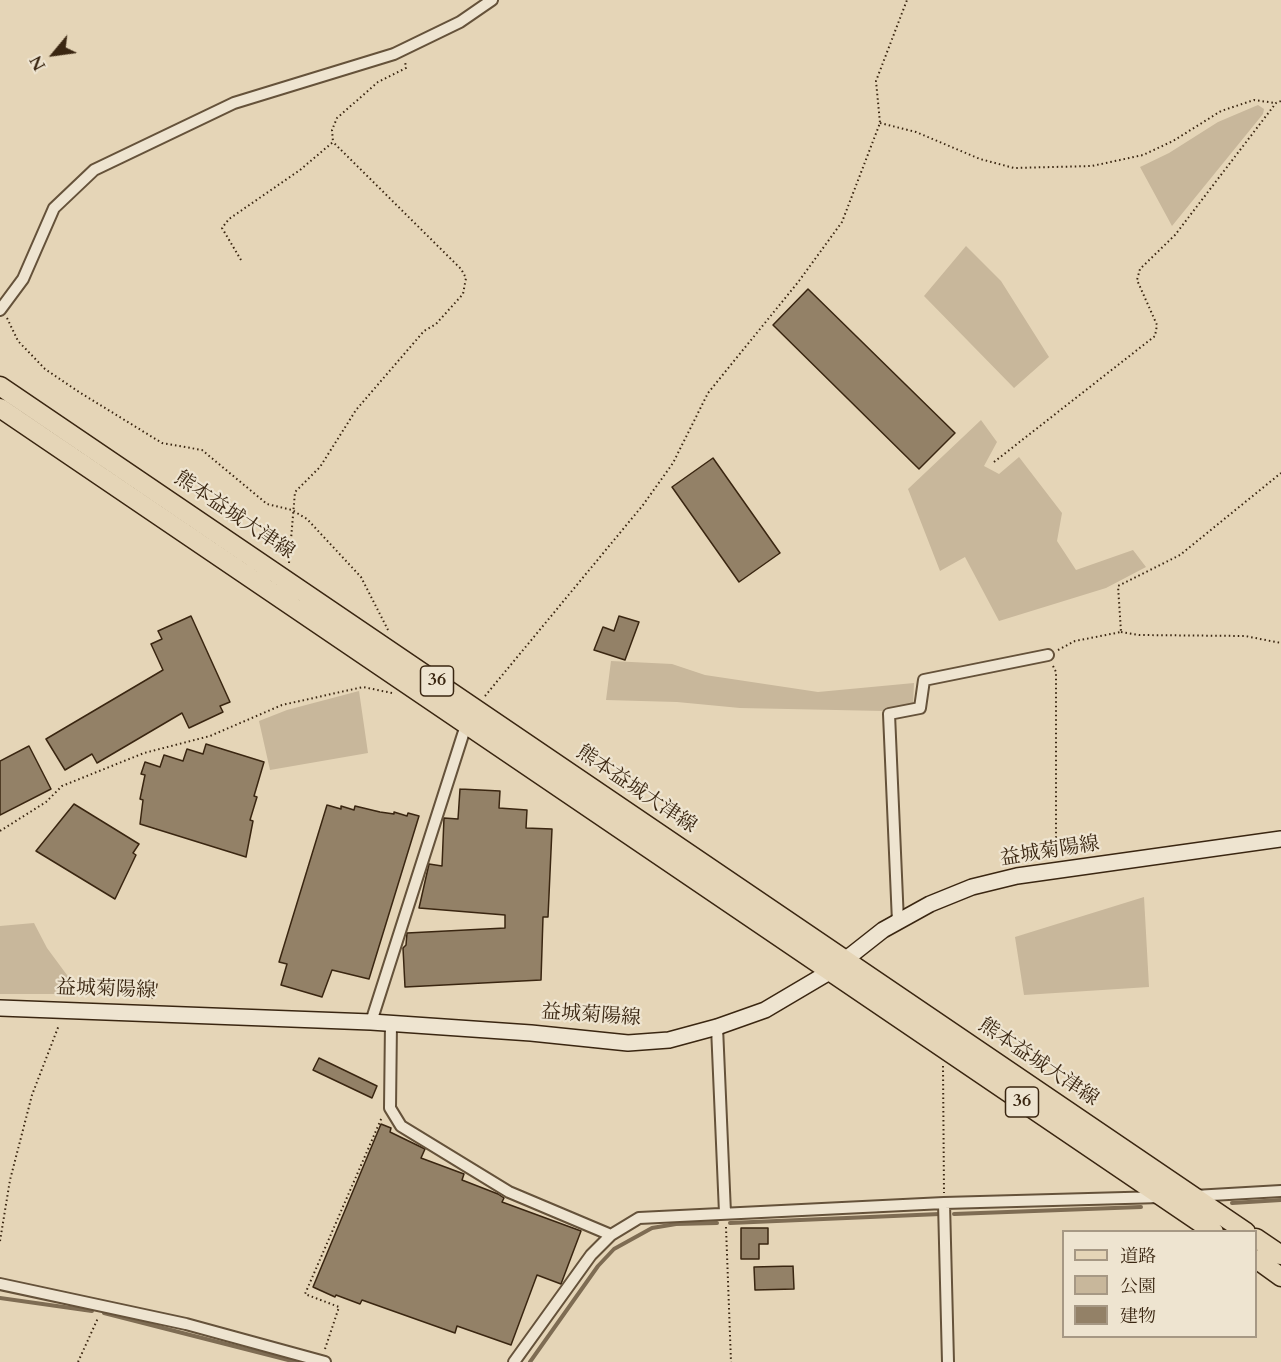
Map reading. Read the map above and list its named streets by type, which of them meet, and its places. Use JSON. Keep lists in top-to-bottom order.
{
  "streets": {
    "main road": ["熊本益城大津線", "36", "益城菊陽線"]
  },
  "crossings": [
    ["熊本益城大津線", "益城菊陽線"]
  ],
  "legend": ["道路", "公園", "建物"],
  "north": "bottom left"
}
